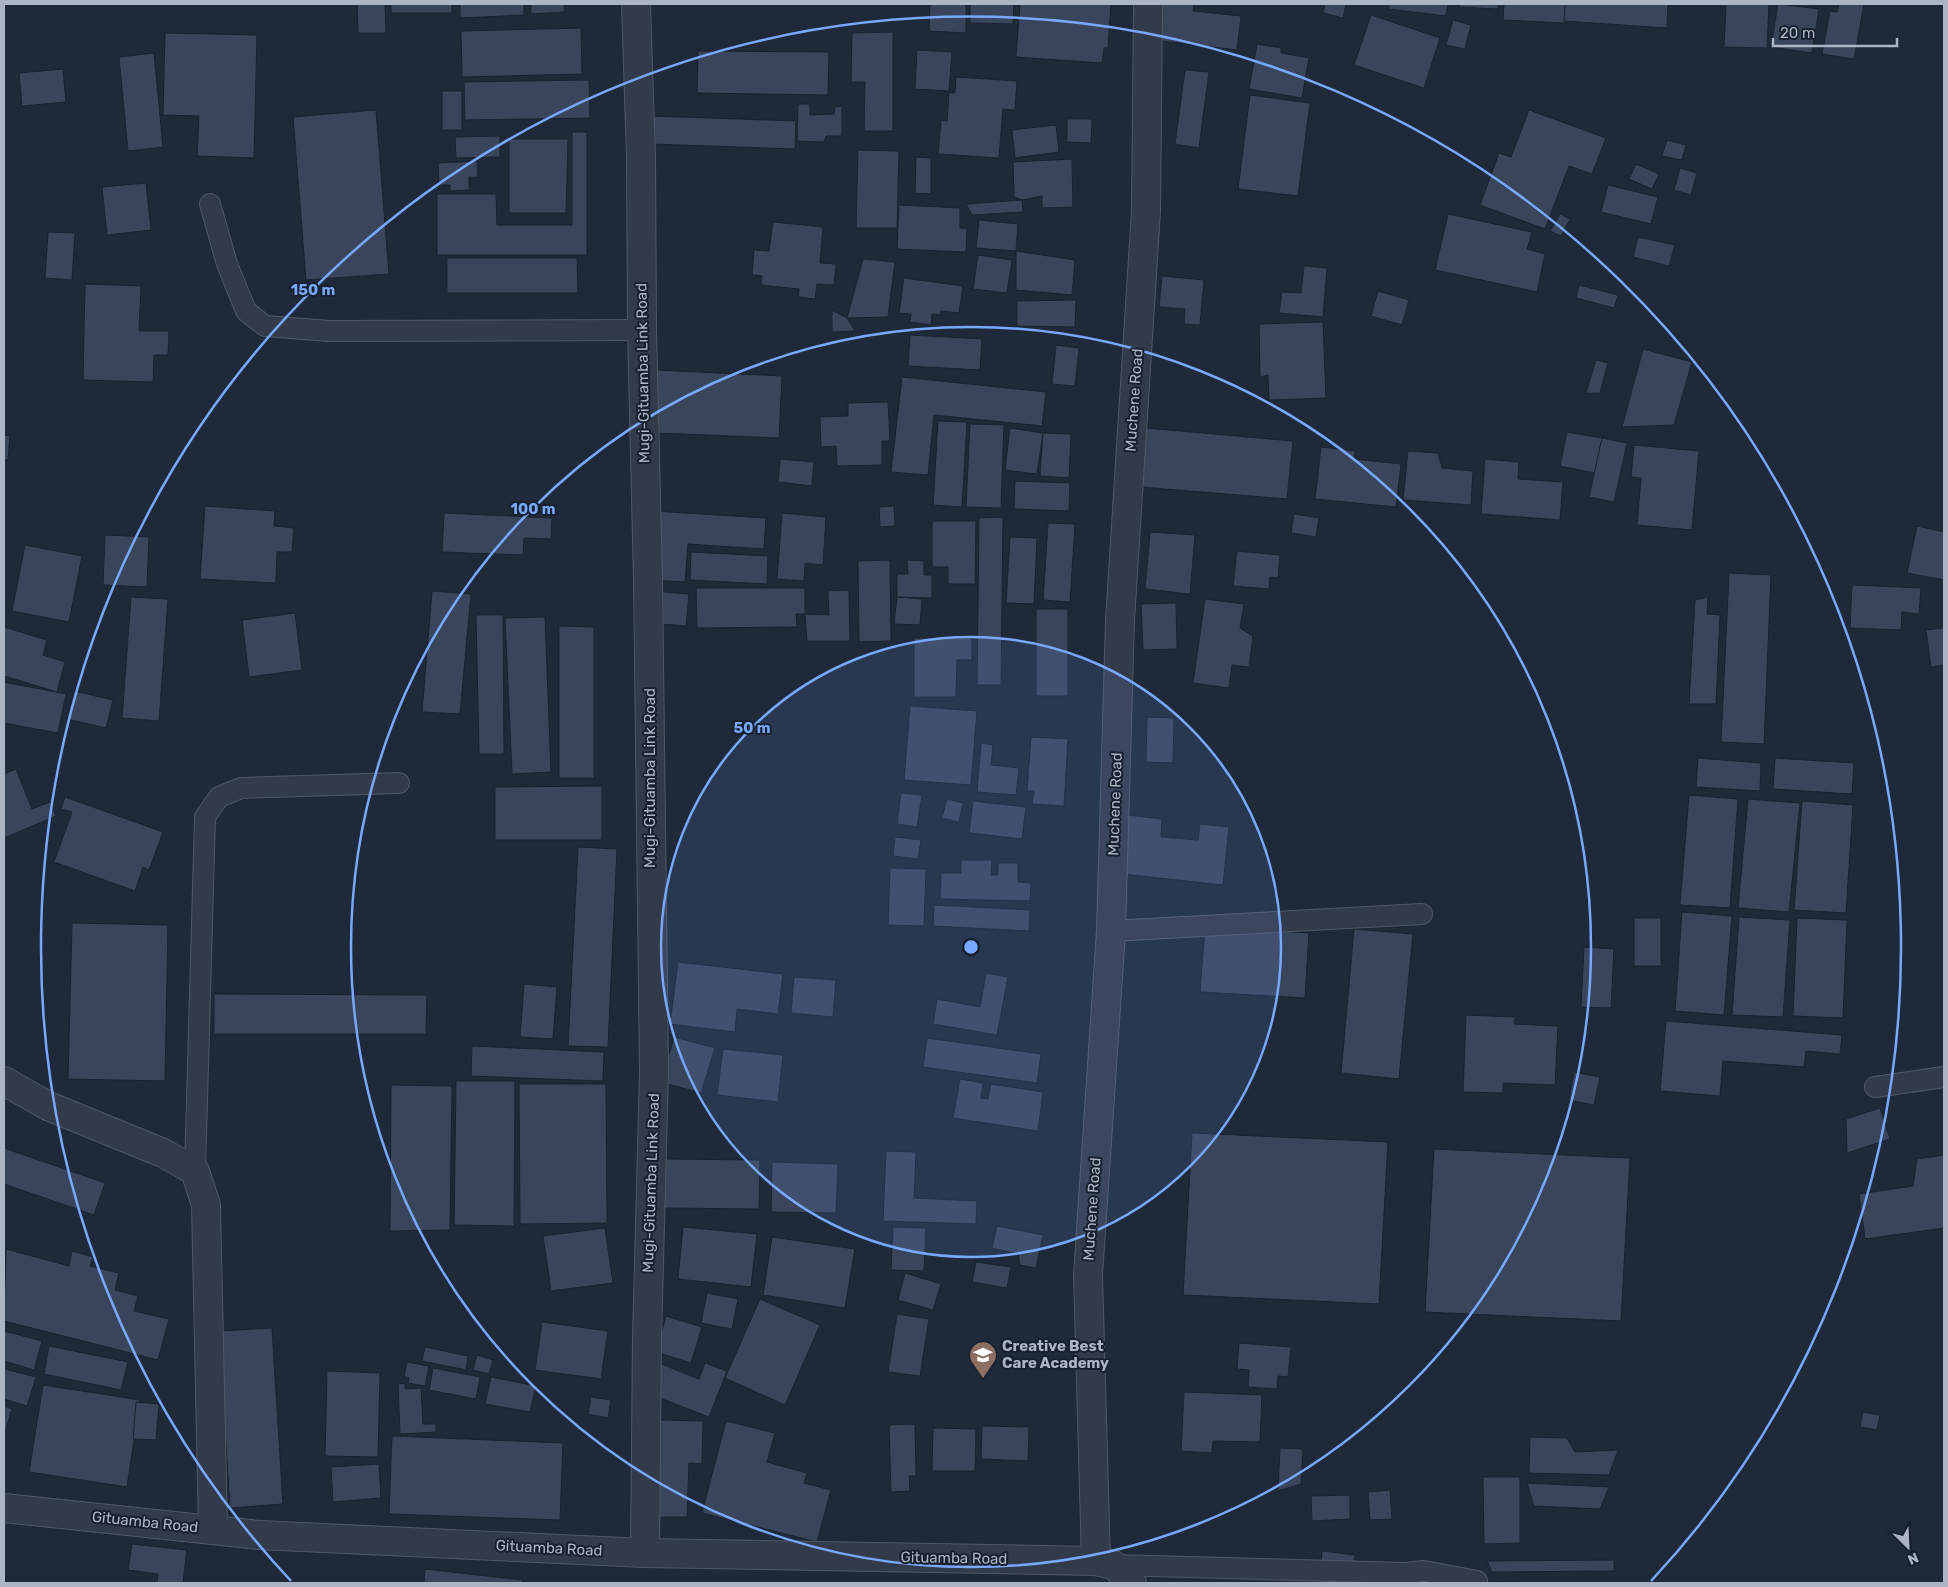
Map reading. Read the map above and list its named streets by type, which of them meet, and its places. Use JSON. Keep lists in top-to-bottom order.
{
  "streets": {
    "street": ["Mugi-Gituamba Link Road", "Muchene Road", "Gituamba Road"]
  },
  "crossings": [
    ["Mugi-Gituamba Link Road", "Gituamba Road"],
    ["Muchene Road", "Gituamba Road"]
  ],
  "places": {
    "school or university": ["Creative Best Care Academy"]
  },
  "scale_bar": "20 m",
  "north": "bottom right",
  "rings": ["150 m", "100 m", "50 m"]
}
